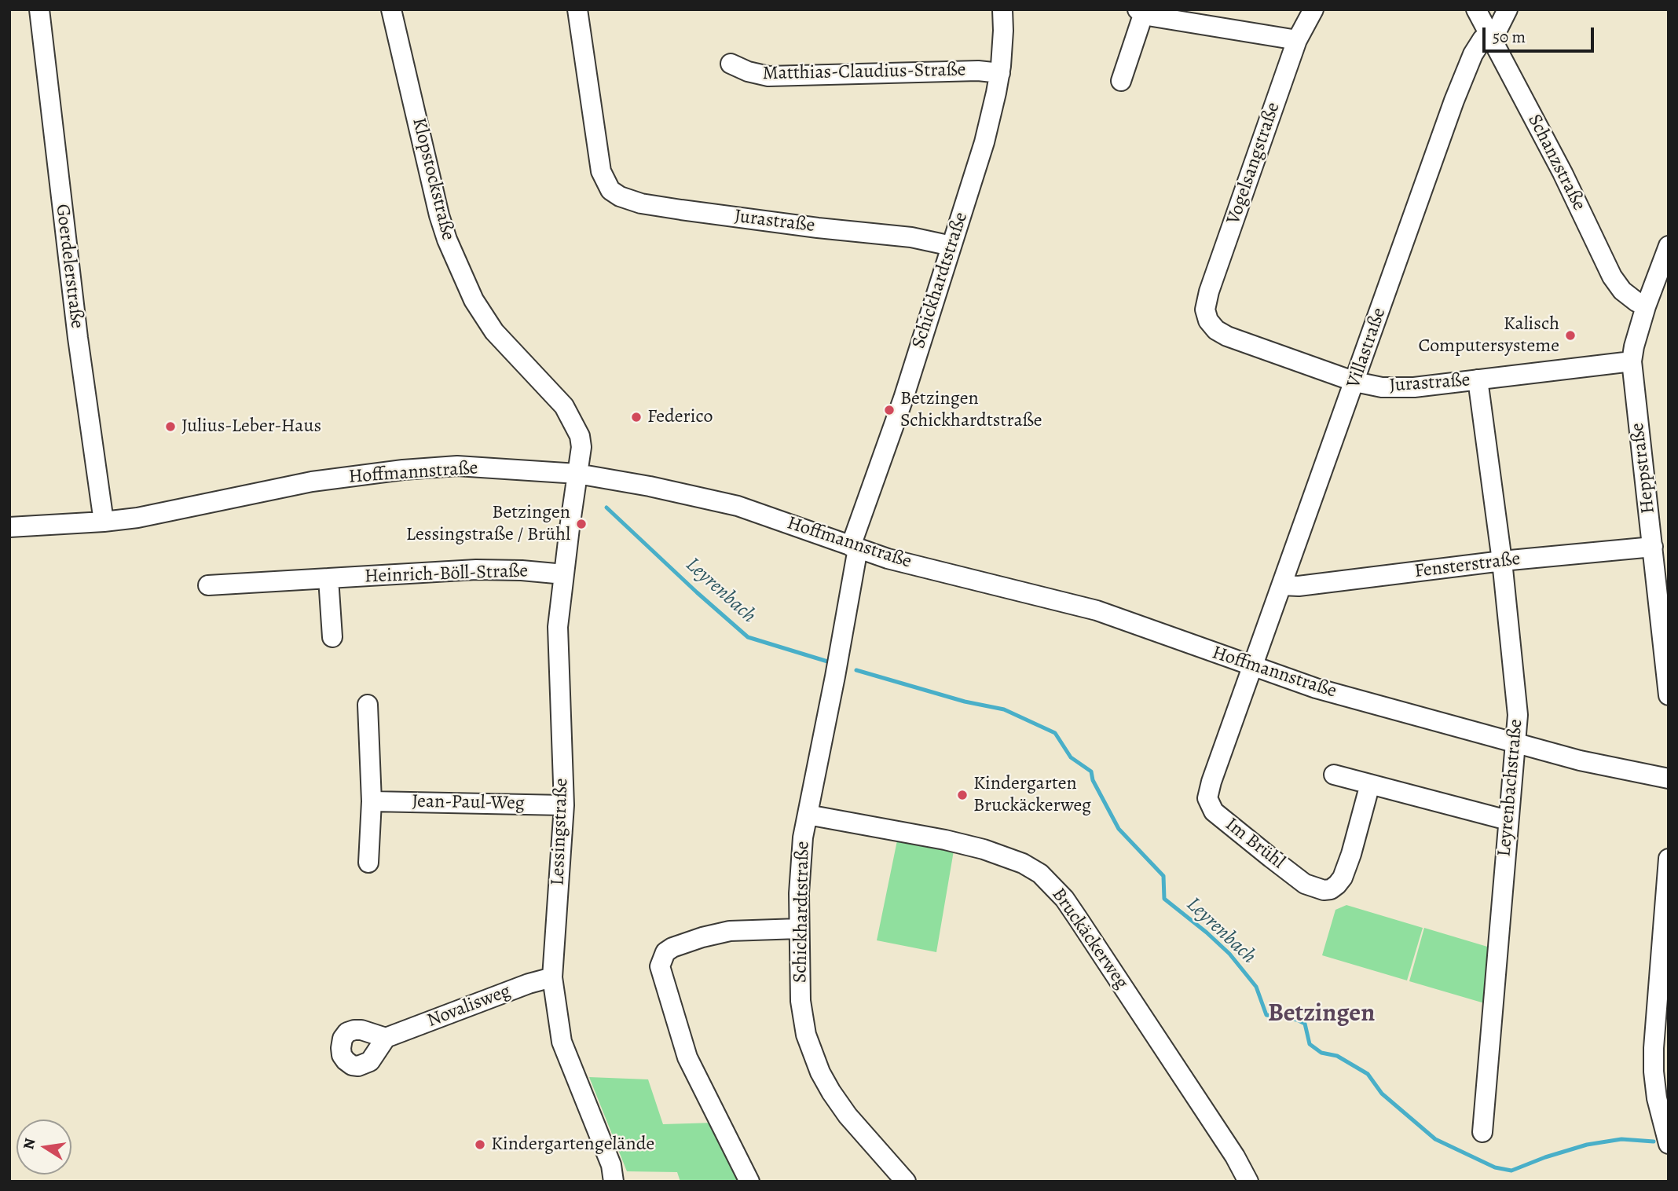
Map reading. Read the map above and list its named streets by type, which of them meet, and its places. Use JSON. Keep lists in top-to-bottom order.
{
  "streets": {
    "street": [
      "Matthias-Claudius-Straße",
      "Schanzstraße",
      "Vogelsangstraße",
      "Klopstockstraße",
      "Jurastraße",
      "Goerdelerstraße",
      "Schickhardtstraße",
      "Villastraße",
      "Heppstraße",
      "Hoffmannstraße",
      "Fensterstraße",
      "Heinrich-Böll-Straße",
      "Leyrenbachstraße",
      "Jean-Paul-Weg",
      "Lessingstraße",
      "Im Brühl",
      "Bruckäckerweg",
      "Novalisweg"
    ]
  },
  "crossings": [
    ["Matthias-Claudius-Straße", "Schickhardtstraße"],
    ["Schanzstraße", "Villastraße"],
    ["Schanzstraße", "Heppstraße"],
    ["Vogelsangstraße", "Jurastraße"],
    ["Klopstockstraße", "Hoffmannstraße"],
    ["Klopstockstraße", "Lessingstraße"],
    ["Jurastraße", "Schickhardtstraße"],
    ["Jurastraße", "Villastraße"],
    ["Jurastraße", "Heppstraße"],
    ["Jurastraße", "Leyrenbachstraße"],
    ["Goerdelerstraße", "Hoffmannstraße"],
    ["Schickhardtstraße", "Hoffmannstraße"],
    ["Schickhardtstraße", "Bruckäckerweg"],
    ["Villastraße", "Hoffmannstraße"],
    ["Villastraße", "Fensterstraße"],
    ["Villastraße", "Im Brühl"],
    ["Heppstraße", "Fensterstraße"],
    ["Hoffmannstraße", "Leyrenbachstraße"],
    ["Hoffmannstraße", "Lessingstraße"],
    ["Hoffmannstraße", "Im Brühl"],
    ["Fensterstraße", "Leyrenbachstraße"],
    ["Heinrich-Böll-Straße", "Lessingstraße"],
    ["Jean-Paul-Weg", "Lessingstraße"],
    ["Lessingstraße", "Novalisweg"]
  ],
  "districts": ["Betzingen"],
  "water": ["Leyrenbach"],
  "places": [
    "Kalisch Computersysteme",
    "Betzingen Schickhardtstraße",
    "Federico",
    "Julius-Leber-Haus",
    "Betzingen Lessingstraße / Brühl",
    "Kindergarten Bruckäckerweg",
    "Kindergartengelände"
  ],
  "scale_bar": "50 m",
  "north": "left"
}
